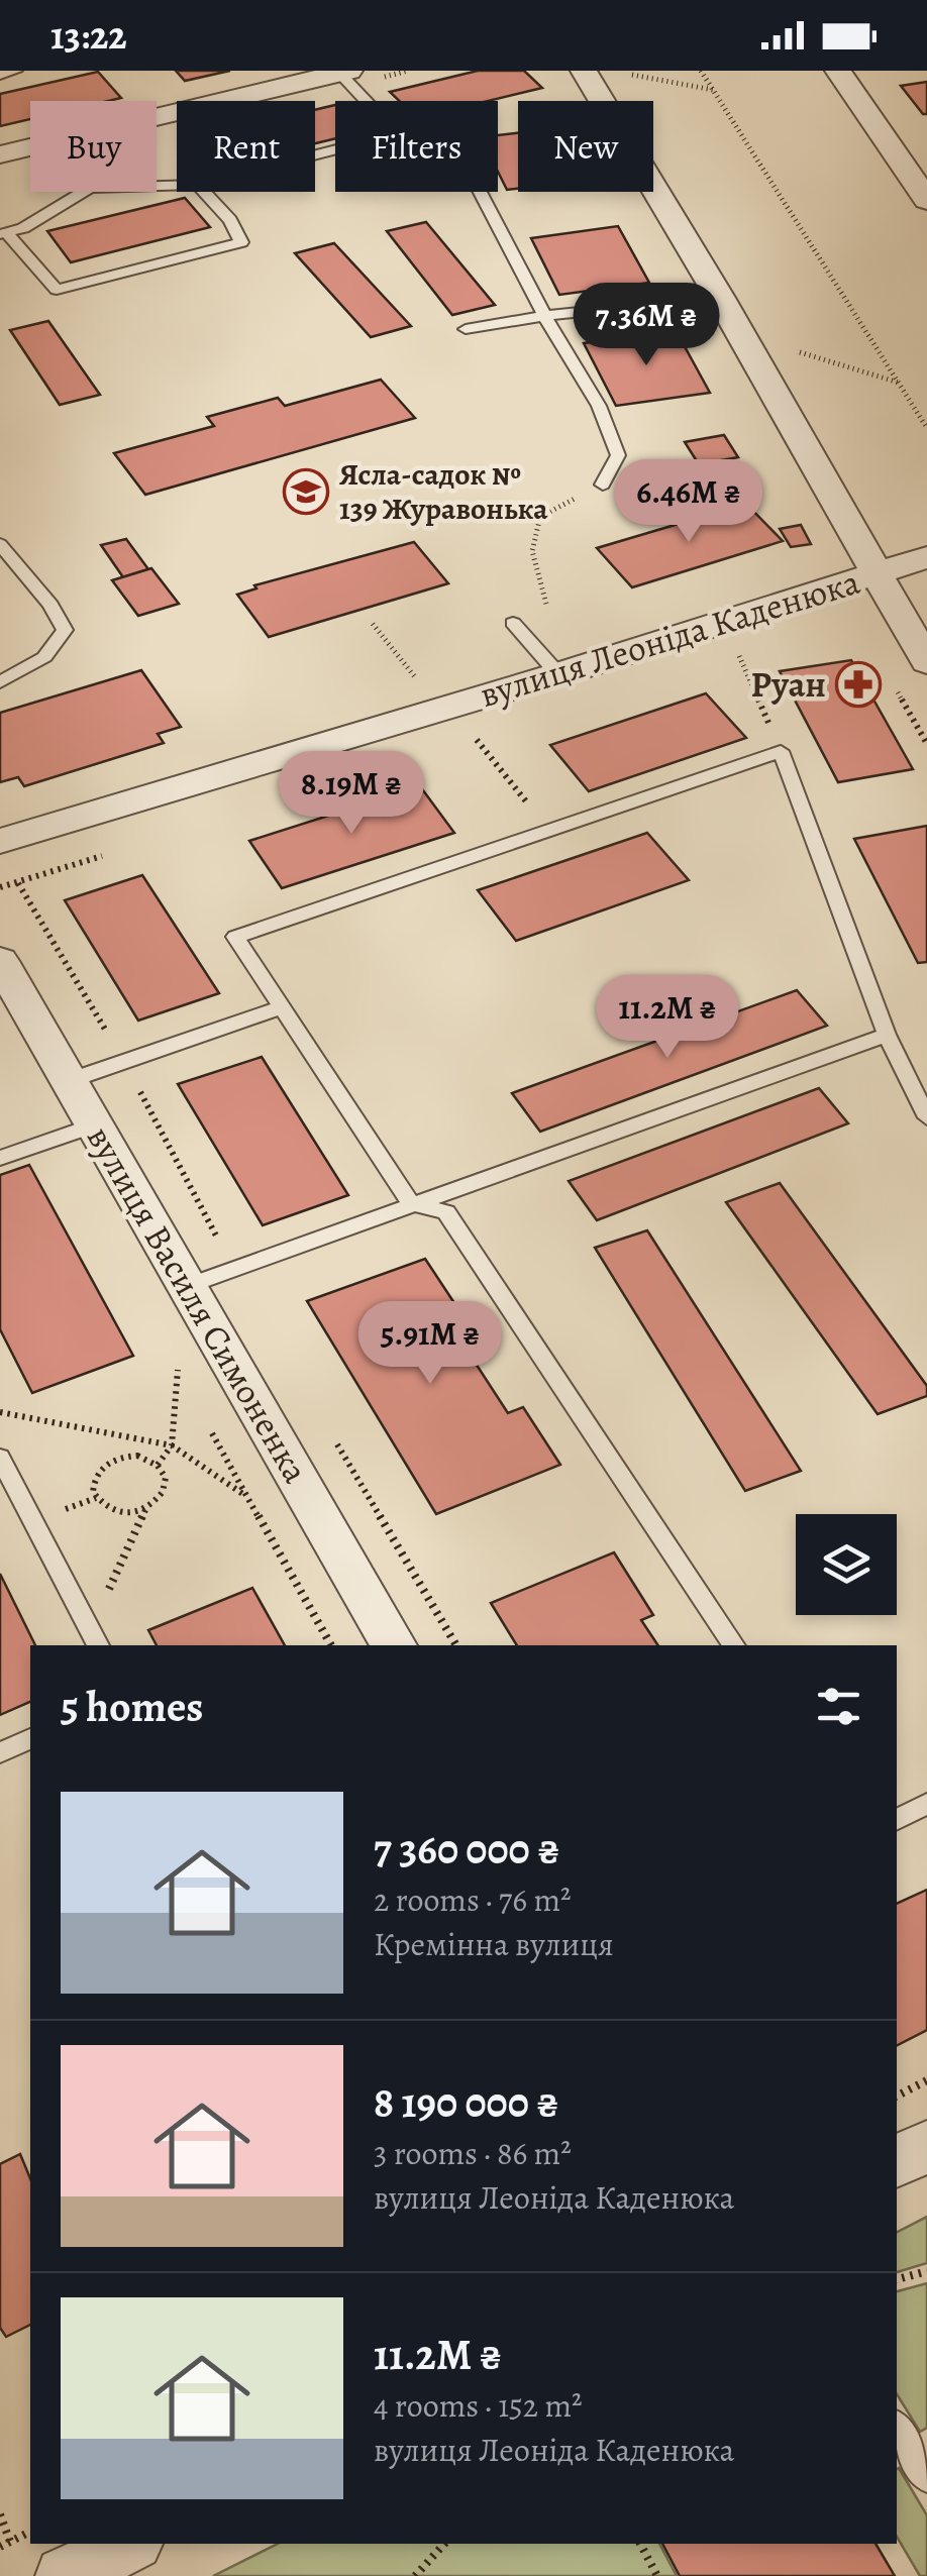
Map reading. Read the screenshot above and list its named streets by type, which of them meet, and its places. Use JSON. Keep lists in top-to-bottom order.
{
  "streets": {
    "street": ["вулиця Леоніда Каденюка", "вулиця Василя Симоненка"]
  },
  "places": {
    "school or university": ["Ясла-садок № 139 Журавонька"],
    "pharmacy": ["Руан"]
  },
  "page": {
    "status": "13:22",
    "chip": [
      "Buy",
      "Rent",
      "Filters",
      "New"
    ],
    "price": [
      "7.36M ₴",
      "6.46M ₴",
      "8.19M ₴",
      "11.2M ₴",
      "5.91M ₴"
    ],
    "heading": "5 homes",
    "list": [
      {
        "name": "7 360 000 ₴",
        "note": "2 rooms · 76 m² · Кремінна вулиця"
      },
      {
        "name": "8 190 000 ₴",
        "note": "3 rooms · 86 m² · вулиця Леоніда Каденюка"
      },
      {
        "name": "11.2M ₴",
        "note": "4 rooms · 152 m² · вулиця Леоніда Каденюка"
      }
    ]
  }
}
